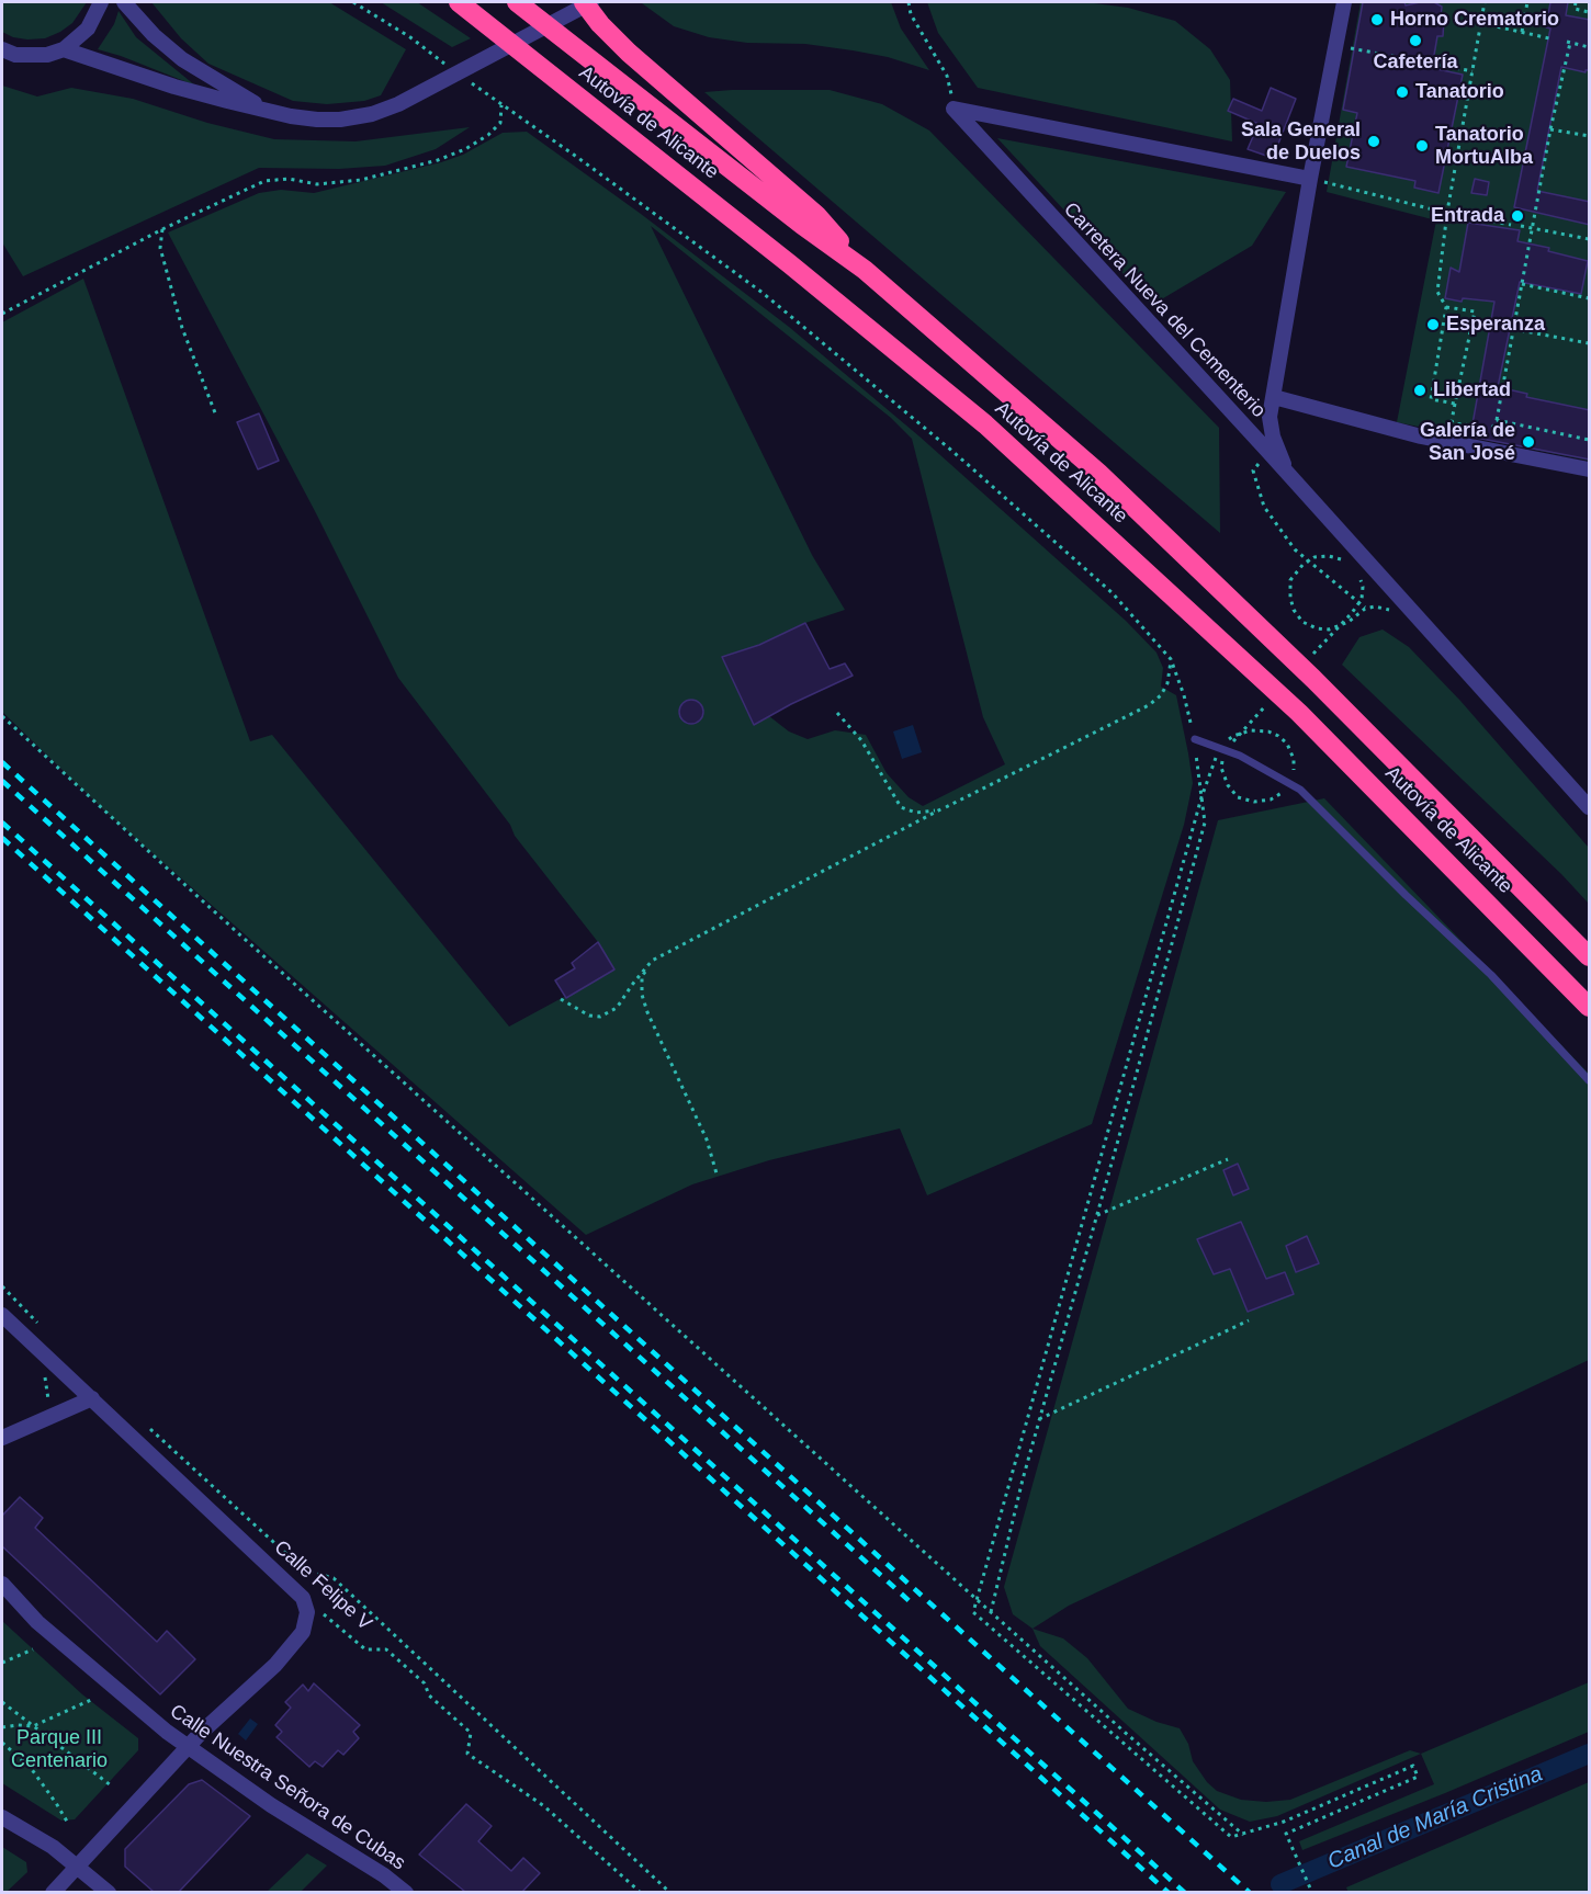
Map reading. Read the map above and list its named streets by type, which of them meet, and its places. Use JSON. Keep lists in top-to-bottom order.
{
  "streets": {
    "highway": ["Autovía de Alicante"],
    "street": ["Carretera Nueva del Cementerio", "Calle Felipe V", "Calle Nuestra Señora de Cubas"]
  },
  "water": ["Canal de María Cristina"],
  "parks": ["Parque III Centenario"],
  "places": [
    "Horno Crematorio",
    "Cafetería",
    "Tanatorio",
    "Sala General de Duelos",
    "Tanatorio MortuAlba",
    "Entrada",
    "Esperanza",
    "Libertad",
    "Galería de San José"
  ]
}
